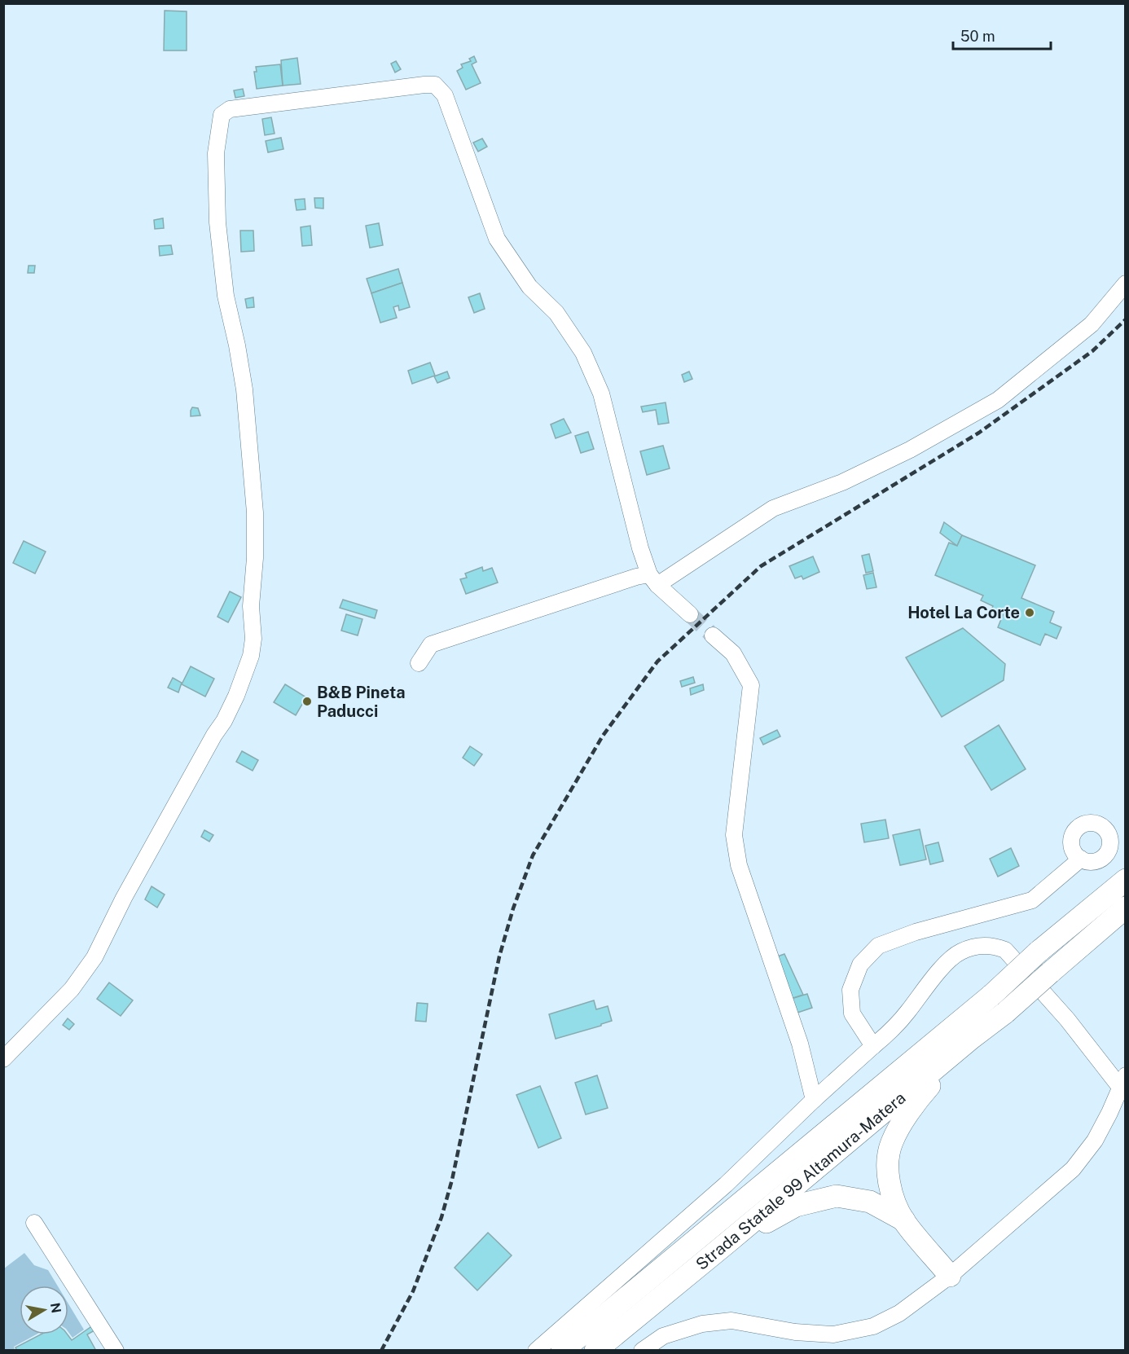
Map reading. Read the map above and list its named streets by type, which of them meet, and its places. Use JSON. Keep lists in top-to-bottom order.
{
  "streets": {
    "highway": ["Strada Statale 99 Altamura-Matera"]
  },
  "places": ["Hotel La Corte", "B&B Pineta Paducci"],
  "scale_bar": "50 m",
  "north": "right"
}
